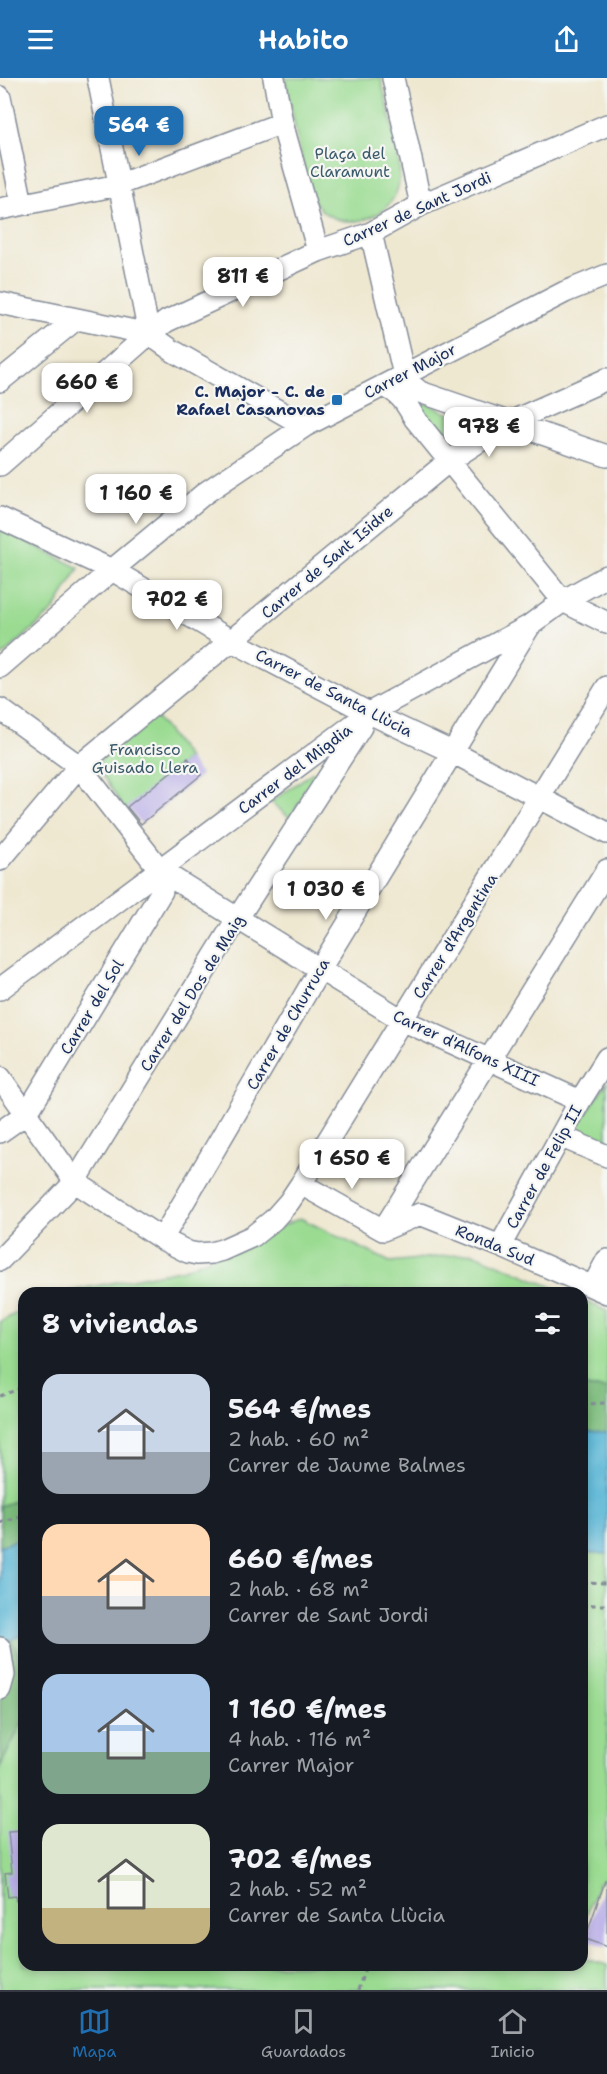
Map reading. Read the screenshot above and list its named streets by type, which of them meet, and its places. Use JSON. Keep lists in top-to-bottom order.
{
  "streets": {
    "street": [
      "Carrer de Sant Jordi",
      "Carrer Major",
      "Carrer de Sant Isidre",
      "Carrer de Santa Llùcia",
      "Carrer del Migdia",
      "Carrer d'Argentina",
      "Carrer del Dos de Maig",
      "Carrer del Sol",
      "Carrer de Churruca",
      "Carrer d'Alfons XIII",
      "Carrer de Felip II",
      "Ronda Sud"
    ]
  },
  "crossings": [
    ["Carrer Major", "Carrer de Santa Llùcia"],
    ["Carrer de Sant Isidre", "Carrer de Santa Llùcia"],
    ["Carrer de Sant Isidre", "Carrer d'Alfons XIII"],
    ["Carrer de Santa Llùcia", "Carrer del Migdia"],
    ["Carrer de Santa Llùcia", "Carrer d'Argentina"],
    ["Carrer de Santa Llùcia", "Carrer del Dos de Maig"],
    ["Carrer de Santa Llùcia", "Carrer de Churruca"],
    ["Carrer del Migdia", "Carrer del Dos de Maig"],
    ["Carrer del Migdia", "Carrer del Sol"],
    ["Carrer del Migdia", "Carrer de Churruca"],
    ["Carrer del Migdia", "Carrer d'Alfons XIII"],
    ["Carrer d'Argentina", "Carrer del Dos de Maig"],
    ["Carrer d'Argentina", "Carrer de Churruca"],
    ["Carrer d'Argentina", "Carrer d'Alfons XIII"],
    ["Carrer del Dos de Maig", "Carrer d'Alfons XIII"],
    ["Carrer del Sol", "Carrer d'Alfons XIII"],
    ["Carrer de Churruca", "Carrer d'Alfons XIII"],
    ["Carrer d'Alfons XIII", "Carrer de Felip II"],
    ["Carrer de Felip II", "Ronda Sud"]
  ],
  "parks": ["Plaça del Claramunt", "Francisco Guisado Llera"],
  "places": {
    "transit": ["C. Major - C. de Rafael Casanovas"]
  },
  "page": {
    "header": "Habito",
    "price": [
      "564 €",
      "811 €",
      "660 €",
      "978 €",
      "1 160 €",
      "702 €",
      "1 030 €",
      "1 650 €"
    ],
    "heading": "8 viviendas",
    "list": [
      {
        "name": "564 €/mes",
        "note": "2 hab. · 60 m² · Carrer de Jaume Balmes"
      },
      {
        "name": "660 €/mes",
        "note": "2 hab. · 68 m² · Carrer de Sant Jordi"
      },
      {
        "name": "1 160 €/mes",
        "note": "4 hab. · 116 m² · Carrer Major"
      },
      {
        "name": "702 €/mes",
        "note": "2 hab. · 52 m² · Carrer de Santa Llùcia"
      }
    ],
    "tabs": ["Mapa", "Guardados", "Inicio"]
  }
}
